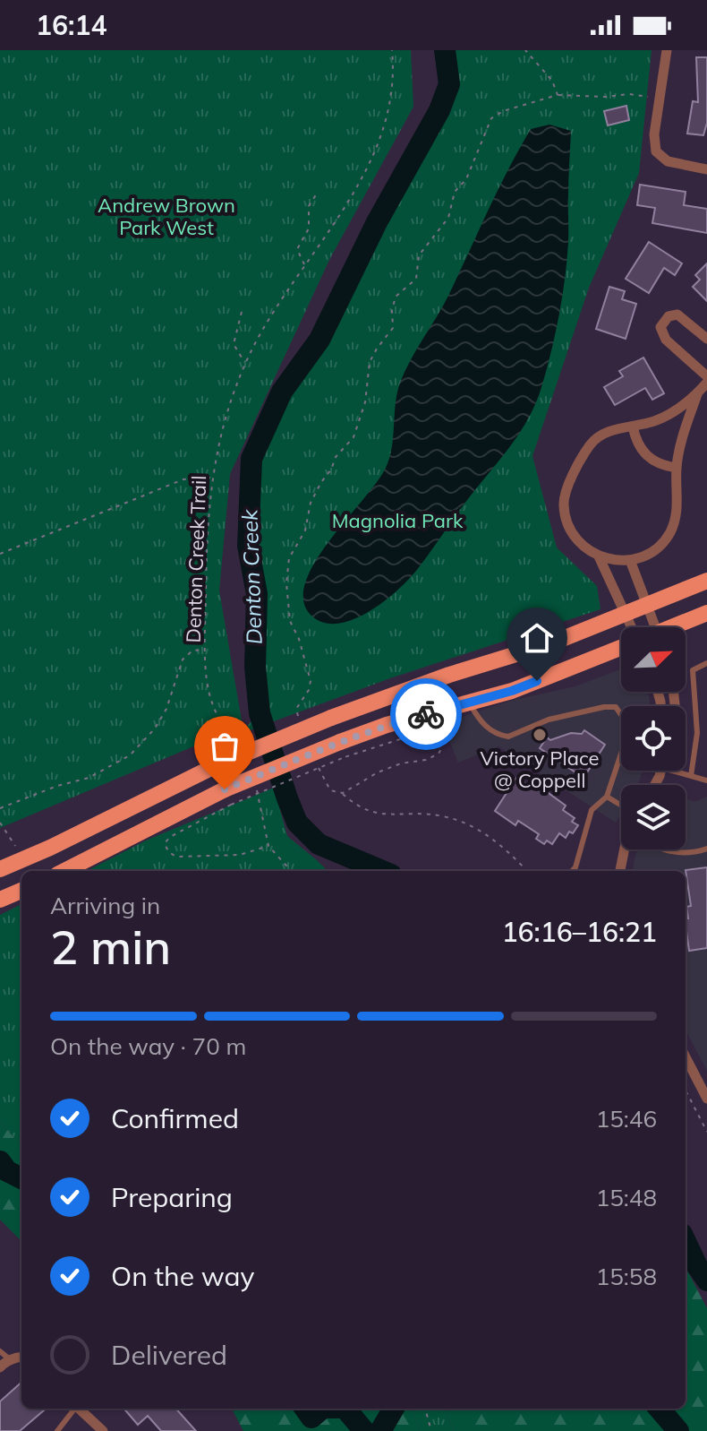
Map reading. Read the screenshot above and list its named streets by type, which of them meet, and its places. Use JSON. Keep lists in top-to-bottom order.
{
  "streets": {
    "path": ["Denton Creek Trail"]
  },
  "water": ["Denton Creek"],
  "parks": ["Andrew Brown Park West", "Magnolia Park"],
  "places": ["Victory Place @ Coppell"],
  "north": "top right",
  "page": {
    "status": "16:14",
    "heading": ["2 min", "Arriving in", "16:16–16:21"],
    "bar": "On the way · 70 m",
    "list": [
      ["Confirmed", "15:46"],
      ["Preparing", "15:48"],
      ["On the way", "15:58"],
      "Delivered"
    ]
  }
}
